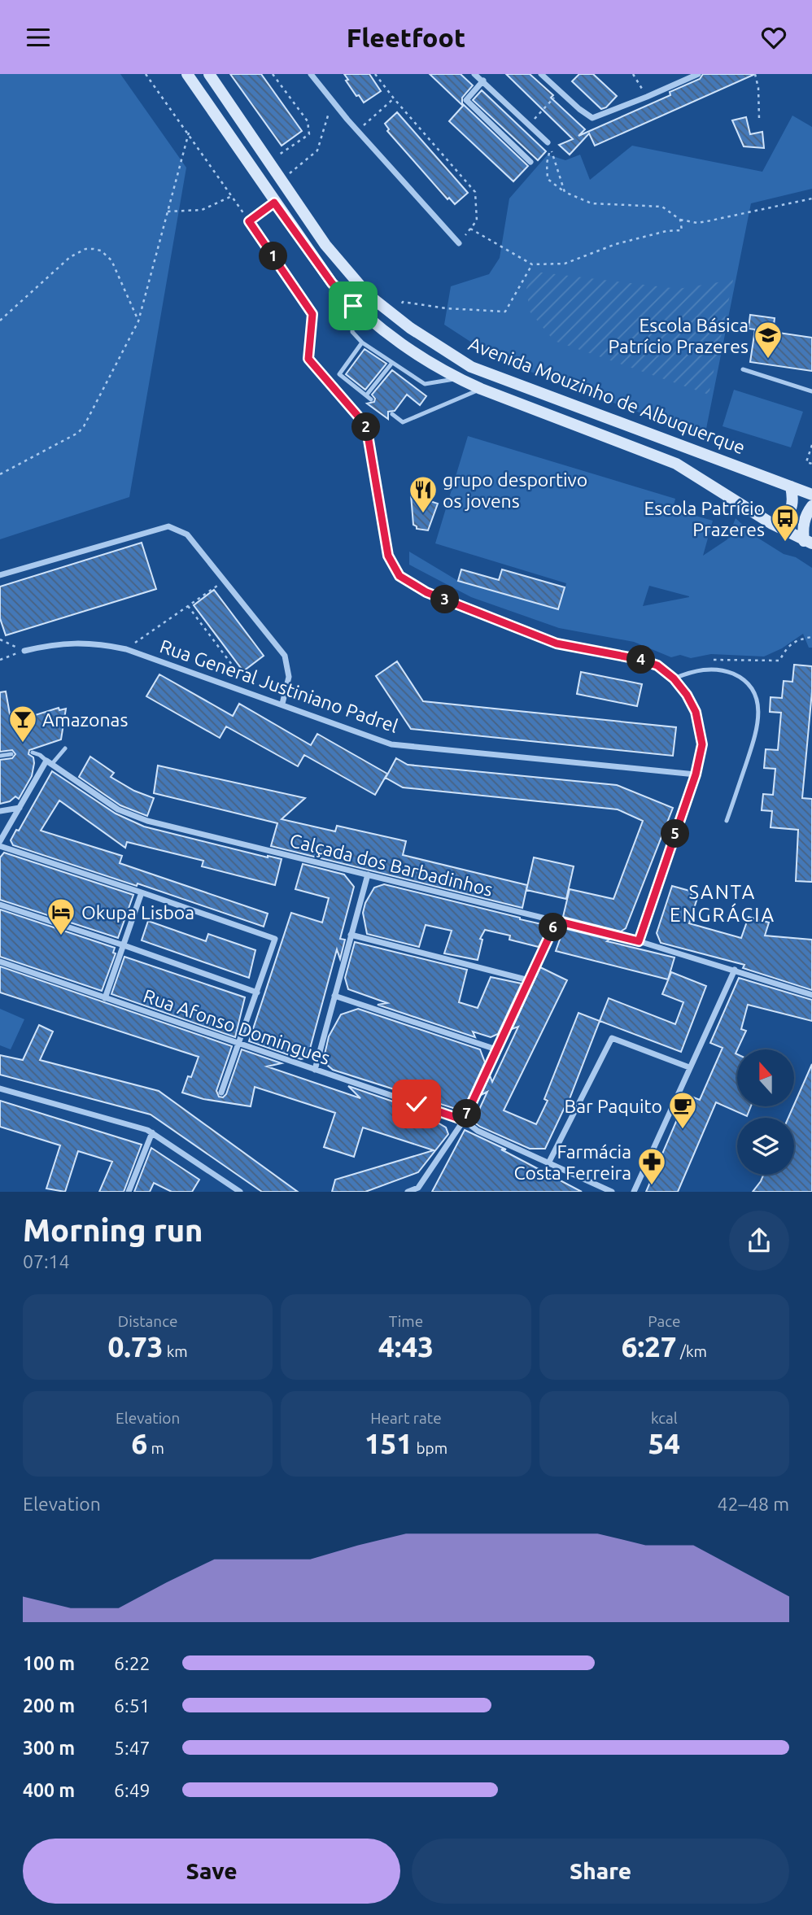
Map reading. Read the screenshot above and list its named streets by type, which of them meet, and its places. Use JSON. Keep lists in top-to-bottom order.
{
  "streets": {
    "main road": ["Avenida Mouzinho de Albuquerque"],
    "street": ["Rua General Justiniano Padrel", "Calçada dos Barbadinhos", "Rua Afonso Domingues"]
  },
  "districts": ["SANTA ENGRÁCIA"],
  "places": {
    "school or university": ["Escola Básica Patrício Prazeres"],
    "restaurant": ["grupo desportivo os jovens"],
    "bus stop": ["Escola Patrício Prazeres"],
    "bar": ["Amazonas"],
    "hotel": ["Okupa Lisboa"],
    "cafe": ["Bar Paquito"],
    "pharmacy": ["Farmácia Costa Ferreira"]
  },
  "north": "top",
  "page": {
    "header": "Fleetfoot",
    "pins": [
      "1",
      "2",
      "3",
      "4",
      "5",
      "6",
      "7"
    ],
    "heading": ["Morning run", "07:14"],
    "stats": [
      ["Distance", "0.73 km"],
      ["Time", "4:43"],
      ["Pace", "6:27 /km"],
      ["Elevation", "6 m"],
      ["Heart rate", "151 bpm"],
      ["kcal", "54"]
    ],
    "chart": ["Elevation", "42–48 m"],
    "list": [
      {
        "name": "100 m",
        "note": "6:22"
      },
      {
        "name": "200 m",
        "note": "6:51"
      },
      {
        "name": "300 m",
        "note": "5:47"
      },
      {
        "name": "400 m",
        "note": "6:49"
      }
    ],
    "buttons": ["Save", "Share"]
  }
}
